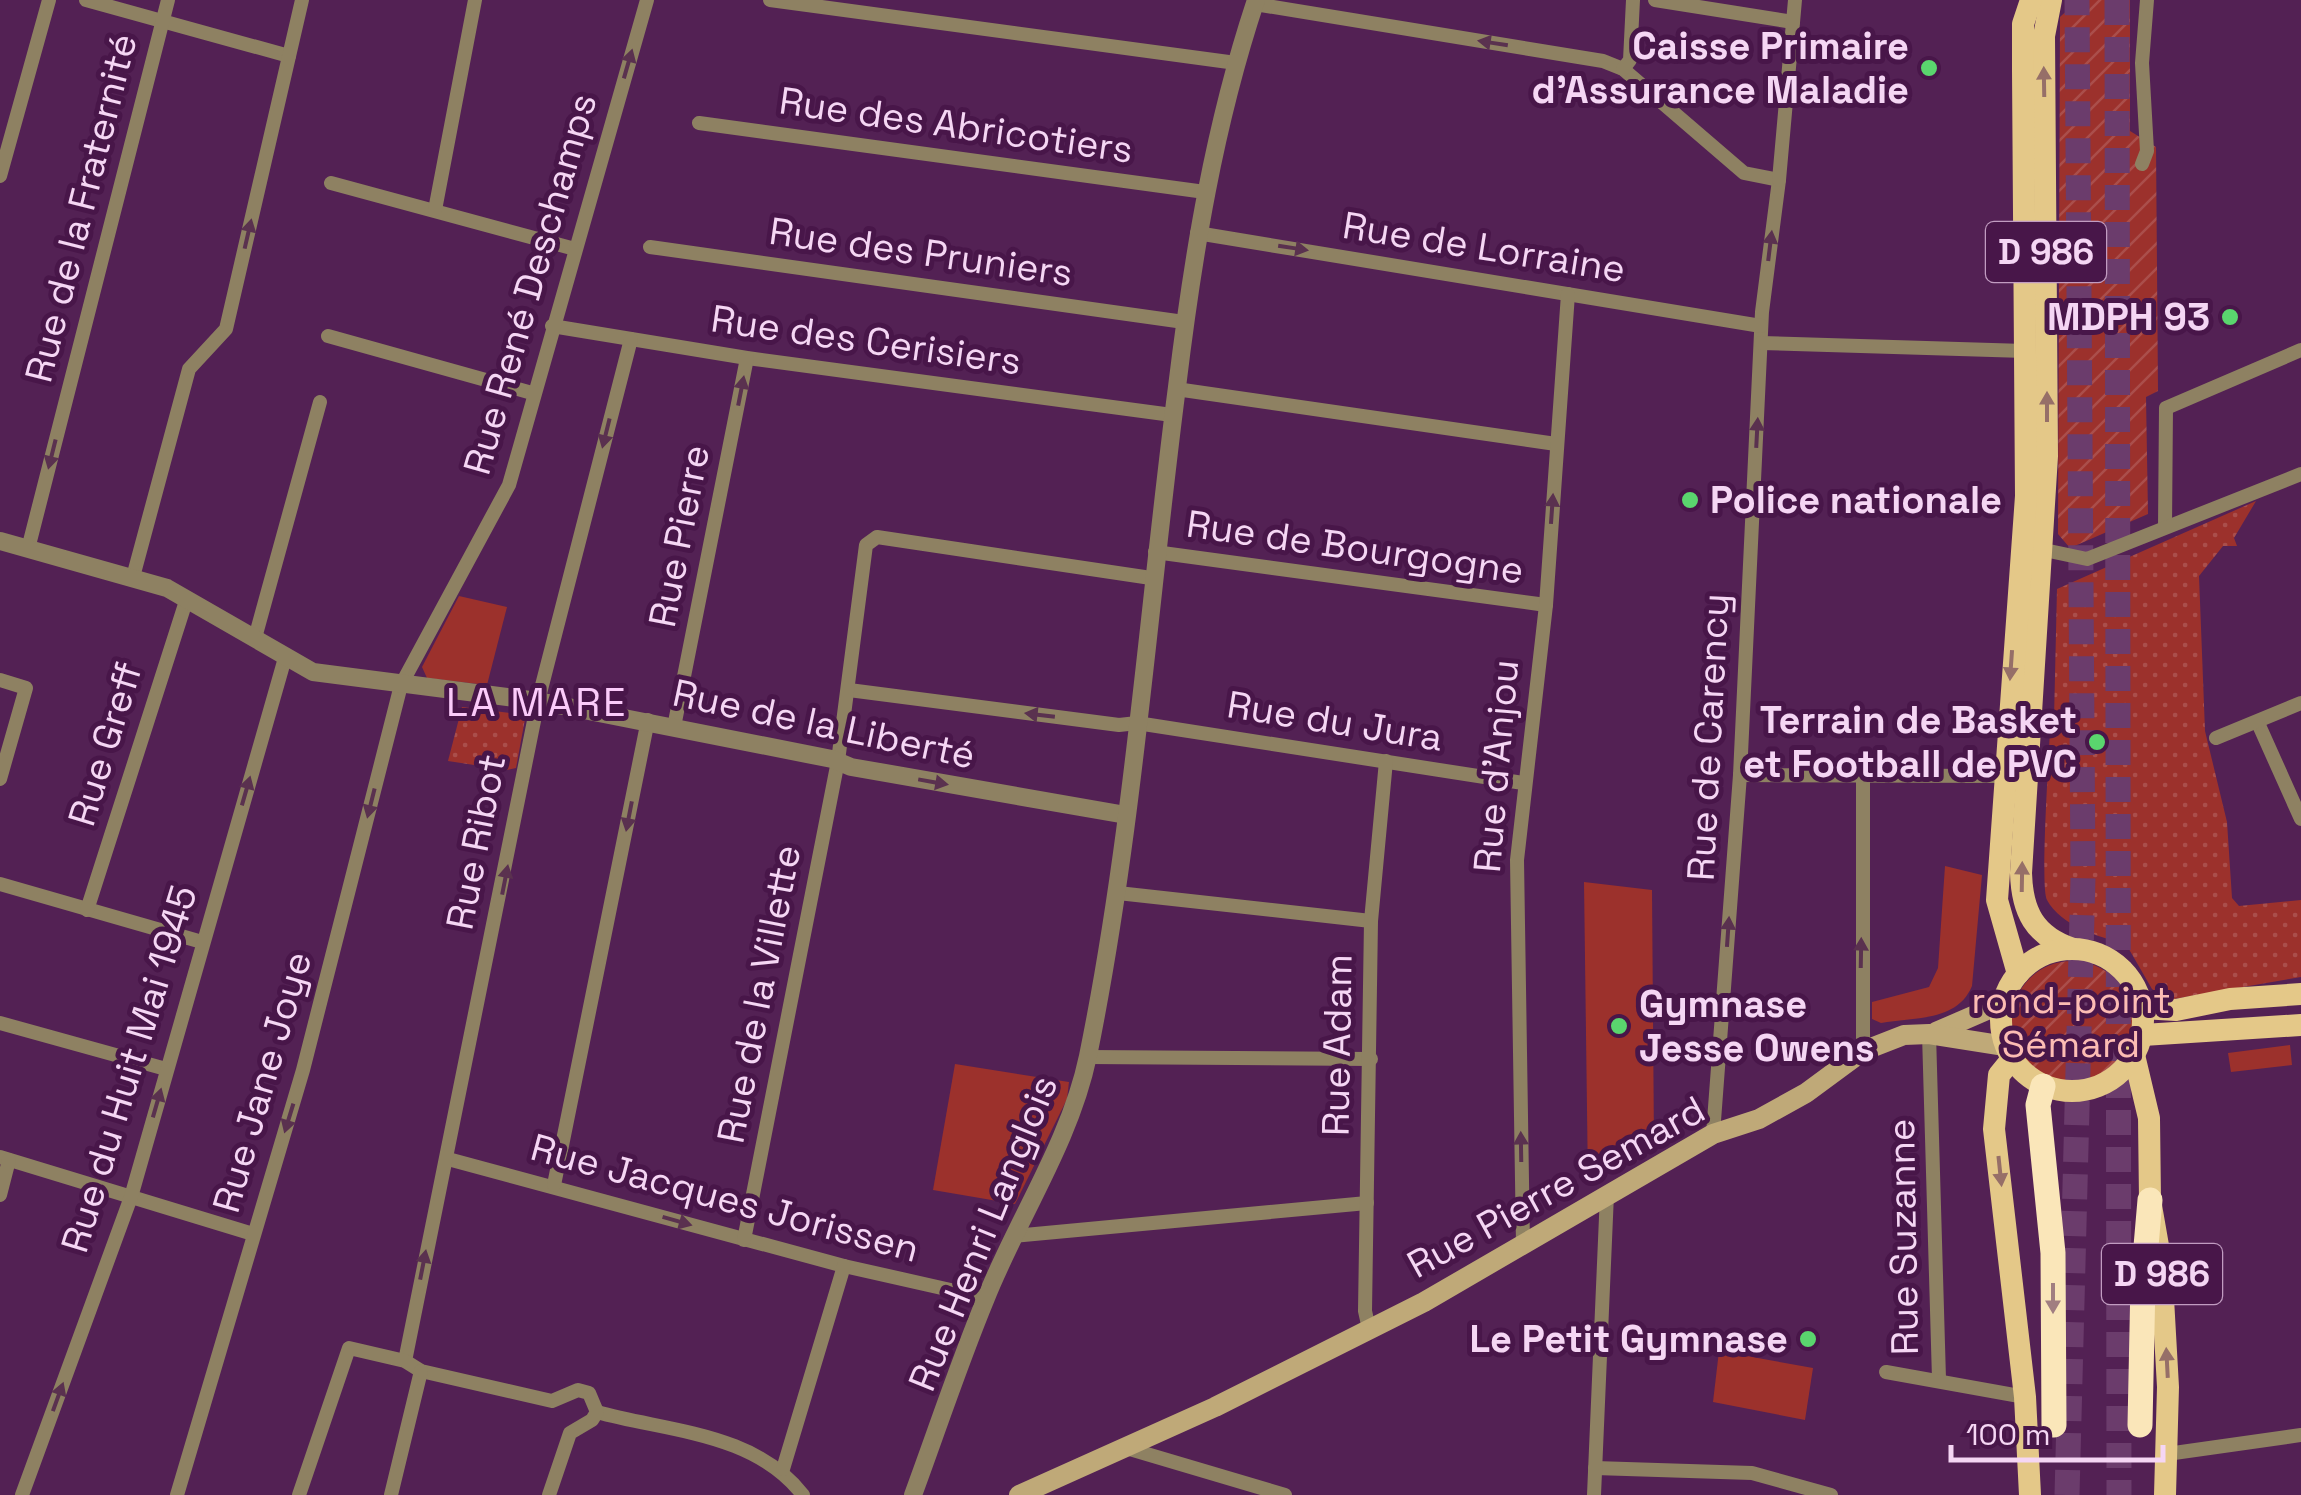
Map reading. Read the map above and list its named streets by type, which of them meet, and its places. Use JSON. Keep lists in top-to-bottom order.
{
  "streets": {
    "main road": ["D 986", "Rue Pierre Semard"],
    "street": [
      "Rue des Abricotiers",
      "Rue de la Fraternité",
      "Rue de Lorraine",
      "Rue des Pruniers",
      "Rue René Deschamps",
      "Rue des Cerisiers",
      "Rue Pierre",
      "Rue de Bourgogne",
      "Rue du Jura",
      "Rue de la Liberté",
      "Rue de Carency",
      "Rue Greff",
      "Rue d'Anjou",
      "Rue Ribot",
      "Rue de la Villette",
      "Rue Adam",
      "Rue du Huit Mai 1945",
      "Rue Jane Joye",
      "Rue Jacques Jorissen",
      "Rue Henri Langlois",
      "Rue Suzanne"
    ]
  },
  "crossings": [
    ["Rue des Abricotiers", "Rue Henri Langlois"],
    ["Rue de la Fraternité", "Rue de la Liberté"],
    ["Rue de Lorraine", "Rue de Carency"],
    ["Rue de Lorraine", "Rue d'Anjou"],
    ["Rue de Lorraine", "Rue Henri Langlois"],
    ["Rue des Pruniers", "Rue Henri Langlois"],
    ["D 986", "Rue Pierre Semard"],
    ["Rue René Deschamps", "Rue des Cerisiers"],
    ["Rue René Deschamps", "Rue de la Liberté"],
    ["Rue René Deschamps", "Rue Jane Joye"],
    ["Rue des Cerisiers", "Rue Pierre"],
    ["Rue des Cerisiers", "Rue Ribot"],
    ["Rue des Cerisiers", "Rue Henri Langlois"],
    ["Rue Pierre", "Rue de la Liberté"],
    ["Rue de Bourgogne", "Rue d'Anjou"],
    ["Rue de Bourgogne", "Rue Henri Langlois"],
    ["Rue du Jura", "Rue d'Anjou"],
    ["Rue du Jura", "Rue de la Villette"],
    ["Rue du Jura", "Rue Adam"],
    ["Rue du Jura", "Rue Henri Langlois"],
    ["Rue de la Liberté", "Rue Greff"],
    ["Rue de la Liberté", "Rue Ribot"],
    ["Rue de la Liberté", "Rue de la Villette"],
    ["Rue de la Liberté", "Rue du Huit Mai 1945"],
    ["Rue de la Liberté", "Rue Jane Joye"],
    ["Rue de la Liberté", "Rue Henri Langlois"],
    ["Rue de Carency", "Rue Pierre Semard"],
    ["Rue d'Anjou", "Rue Pierre Semard"],
    ["Rue Ribot", "Rue Jacques Jorissen"],
    ["Rue de la Villette", "Rue Jacques Jorissen"],
    ["Rue de la Villette", "Rue Henri Langlois"],
    ["Rue Adam", "Rue Pierre Semard"],
    ["Rue Pierre Semard", "Rue Suzanne"],
    ["Rue Jacques Jorissen", "Rue Henri Langlois"]
  ],
  "one_way": [
    "Rue de Lorraine",
    "Rue René Deschamps",
    "Rue Pierre",
    "Rue du Jura",
    "Rue de Carency",
    "Rue d'Anjou",
    "Rue du Huit Mai 1945",
    "Rue Jane Joye",
    "Rue Jacques Jorissen"
  ],
  "districts": ["LA MARE"],
  "parks": ["rond-point Sémard"],
  "places": [
    "Caisse Primaire d'Assurance Maladie",
    "MDPH 93",
    "Police nationale",
    "Terrain de Basket et Football de PVC",
    "Gymnase Jesse Owens",
    "Le Petit Gymnase"
  ],
  "scale_bar": "100 m"
}
